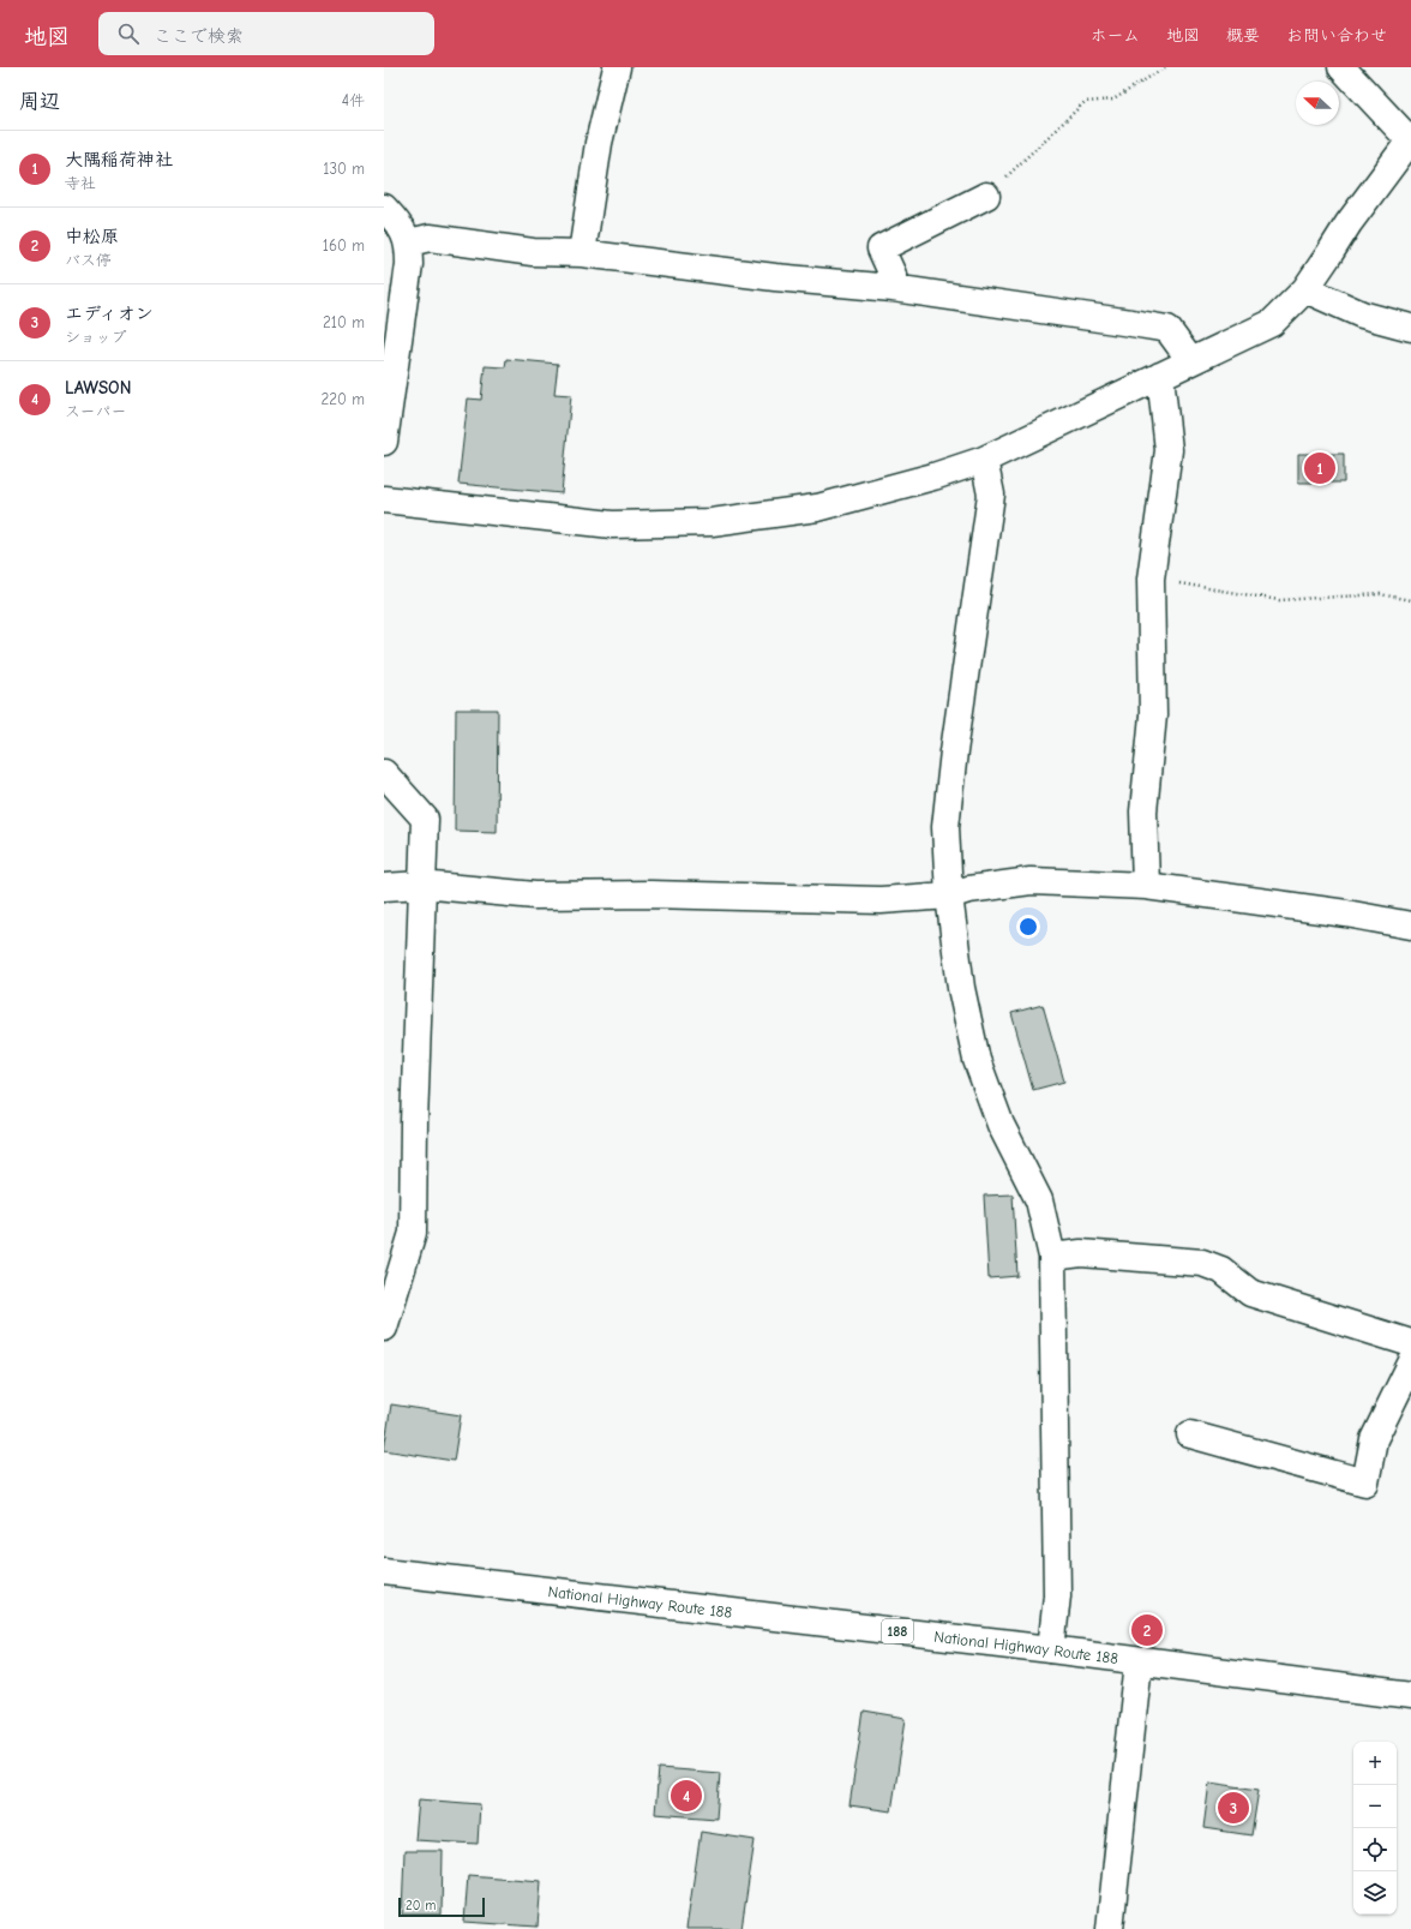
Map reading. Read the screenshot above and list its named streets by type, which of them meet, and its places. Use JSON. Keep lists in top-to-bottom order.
{
  "streets": {
    "main road": ["National Highway Route 188", "188"]
  },
  "scale_bar": "20 m",
  "north": "left",
  "page": {
    "header": "地図",
    "search": "ここで検索",
    "nav": [
      "ホーム",
      "地図",
      "概要",
      "お問い合わせ"
    ],
    "heading": ["周辺", "4件"],
    "list": [
      {
        "mark": "1",
        "name": "大隅稲荷神社",
        "note": "寺社",
        "value": "130 m"
      },
      {
        "mark": "2",
        "name": "中松原",
        "note": "バス停",
        "value": "160 m"
      },
      {
        "mark": "3",
        "name": "エディオン",
        "note": "ショップ",
        "value": "210 m"
      },
      {
        "mark": "4",
        "name": "LAWSON",
        "note": "スーパー",
        "value": "220 m"
      }
    ],
    "pins": [
      "1",
      "2",
      "4",
      "3"
    ],
    "map_buttons": ["+", "−"],
    "scale": "20 m"
  }
}
